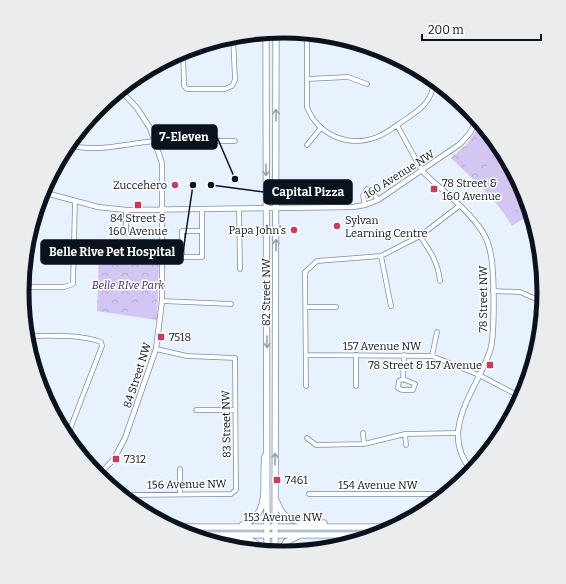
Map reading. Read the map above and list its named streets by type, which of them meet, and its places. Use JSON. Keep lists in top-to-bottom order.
{
  "streets": {
    "main road": ["82 Street NW", "153 Avenue NW"],
    "street": [
      "160 Avenue NW",
      "78 Street NW",
      "157 Avenue NW",
      "84 Street NW",
      "83 Street NW",
      "156 Avenue NW",
      "154 Avenue NW"
    ]
  },
  "crossings": [
    ["160 Avenue NW", "82 Street NW"],
    ["160 Avenue NW", "78 Street NW"],
    ["160 Avenue NW", "84 Street NW"],
    ["82 Street NW", "153 Avenue NW"],
    ["78 Street NW", "157 Avenue NW"],
    ["84 Street NW", "83 Street NW"],
    ["83 Street NW", "156 Avenue NW"]
  ],
  "parks": ["Belle RIve Park"],
  "places": {
    "other": [
      "7-Eleven",
      "Zuccehero",
      "Belle Rive Pet Hospital",
      "Capital Pizza",
      "Sylvan Learning Centre",
      "Papa John's"
    ],
    "transit": [
      "78 Street & 160 Avenue",
      "84 Street & 160 Avenue",
      "7518",
      "78 Street & 157 Avenue",
      "7312",
      "7461"
    ]
  },
  "scale_bar": "200 m"
}
